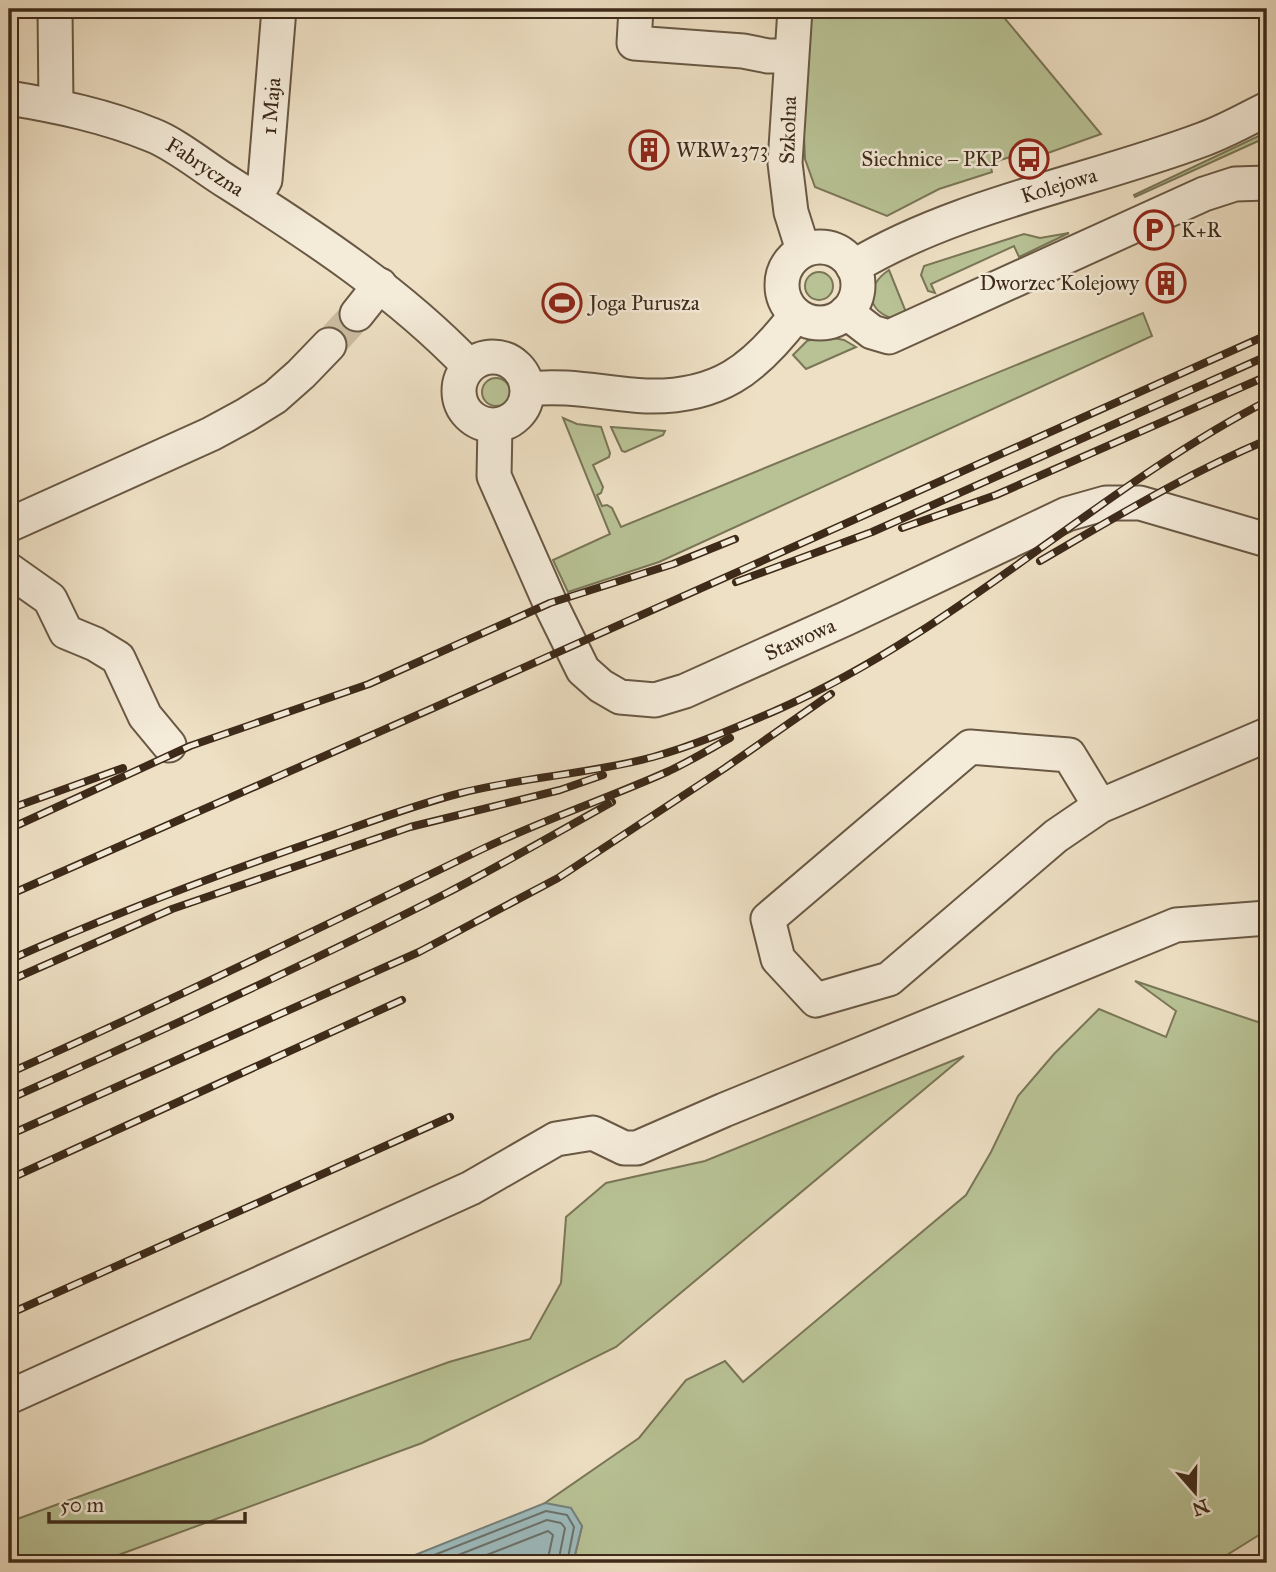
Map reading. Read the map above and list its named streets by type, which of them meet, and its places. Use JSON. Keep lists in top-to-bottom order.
{
  "streets": {
    "street": [
      "1 Maja",
      "Szkolna",
      "Fabryczna",
      "Kolejowa",
      "Stawowa"
    ]
  },
  "crossings": [
    ["1 Maja", "Fabryczna"],
    ["Szkolna", "Kolejowa"],
    ["Fabryczna", "Stawowa"]
  ],
  "places": {
    "building": ["WRW2373", "Dworzec Kolejowy"],
    "bus stop": ["Siechnice – PKP"],
    "parking": ["K+R"],
    "sports": ["Joga Purusza"]
  },
  "scale_bar": "50 m",
  "north": "bottom"
}
